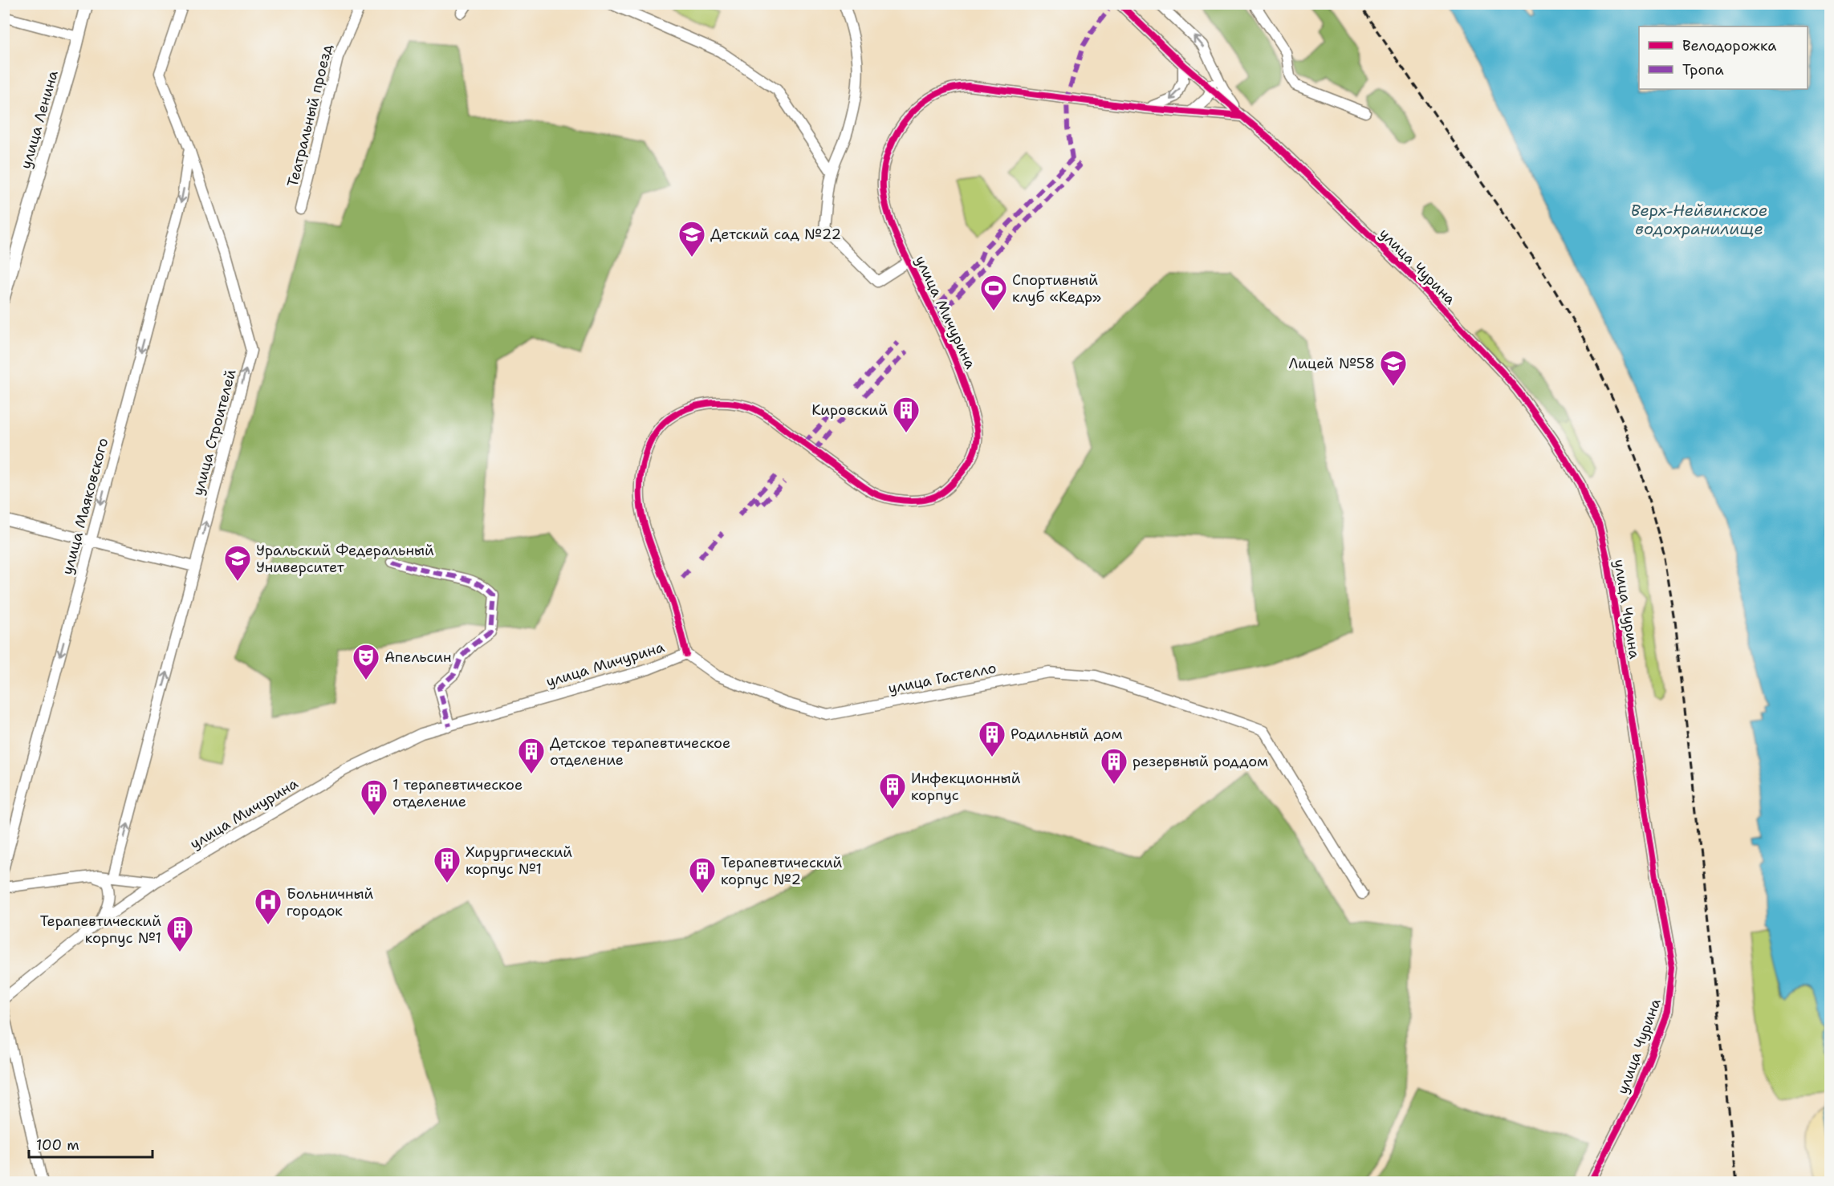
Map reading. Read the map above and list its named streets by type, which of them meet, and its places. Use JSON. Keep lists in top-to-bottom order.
{
  "streets": {
    "main road": ["улица Ленина"],
    "street": [
      "Театральный проезд",
      "улица Чурина",
      "улица Мичурина",
      "улица Строителей",
      "улица Маяковского",
      "улица Гастелло"
    ]
  },
  "crossings": [
    ["улица Чурина", "улица Мичурина"],
    ["улица Мичурина", "улица Гастелло"],
    ["улица Строителей", "улица Маяковского"]
  ],
  "one_way": ["улица Строителей", "улица Маяковского"],
  "water": ["Верх-Нейвинское водохранилище"],
  "places": {
    "school or university": ["Детский сад №22", "Лицей №58", "Уральский Федеральный Университет"],
    "sports": ["Спортивный клуб «Кедр»"],
    "building": [
      "Кировский",
      "Родильный дом",
      "Детское терапевтическое отделение",
      "резервный роддом",
      "Инфекционный корпус",
      "1 терапевтическое отделение",
      "Хирургический корпус №1",
      "Терапевтический корпус №2",
      "Терапевтический корпус №1"
    ],
    "theatre": ["Апельсин"],
    "hospital": ["Больничный городок"]
  },
  "legend": ["Велодорожка", "Тропа"],
  "scale_bar": "100 m"
}
